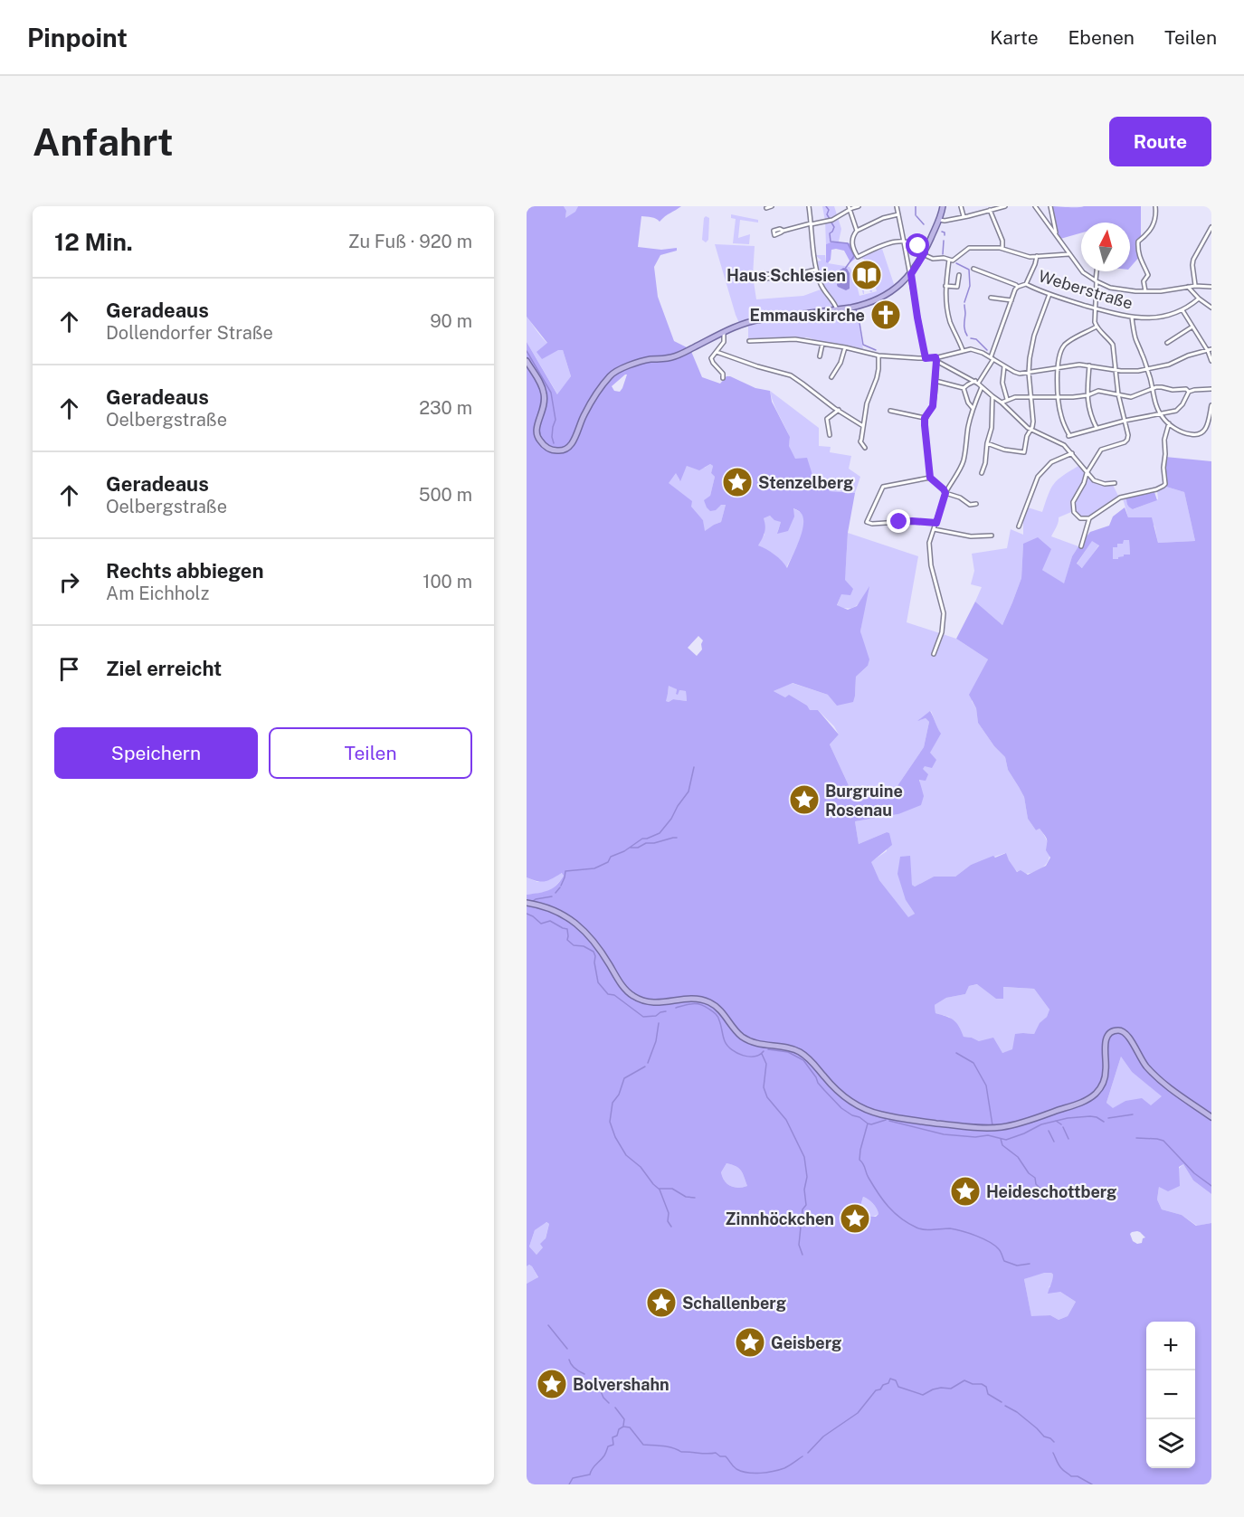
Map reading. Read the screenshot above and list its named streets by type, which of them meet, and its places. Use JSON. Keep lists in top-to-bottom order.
{
  "streets": {
    "street": ["Weberstraße"]
  },
  "places": {
    "library": ["Haus Schlesien"],
    "church": ["Emmauskirche"],
    "place": [
      "Stenzelberg",
      "Burgruine Rosenau",
      "Heideschottberg",
      "Zinnhöckchen",
      "Schallenberg",
      "Geisberg",
      "Bolvershahn"
    ]
  },
  "north": "top",
  "page": {
    "header": "Pinpoint",
    "nav": ["Karte", "Ebenen", "Teilen"],
    "buttons": [
      "Route",
      ["Speichern", "Teilen"]
    ],
    "title": "Anfahrt",
    "heading": ["12 Min.", "Zu Fuß · 920 m"],
    "list": [
      ["Geradeaus", "Dollendorfer Straße", "90 m"],
      ["Geradeaus", "Oelbergstraße", "230 m"],
      ["Geradeaus", "Oelbergstraße", "500 m"],
      ["Rechts abbiegen", "Am Eichholz", "100 m"],
      "Ziel erreicht"
    ],
    "map_buttons": ["+", "−"]
  }
}
